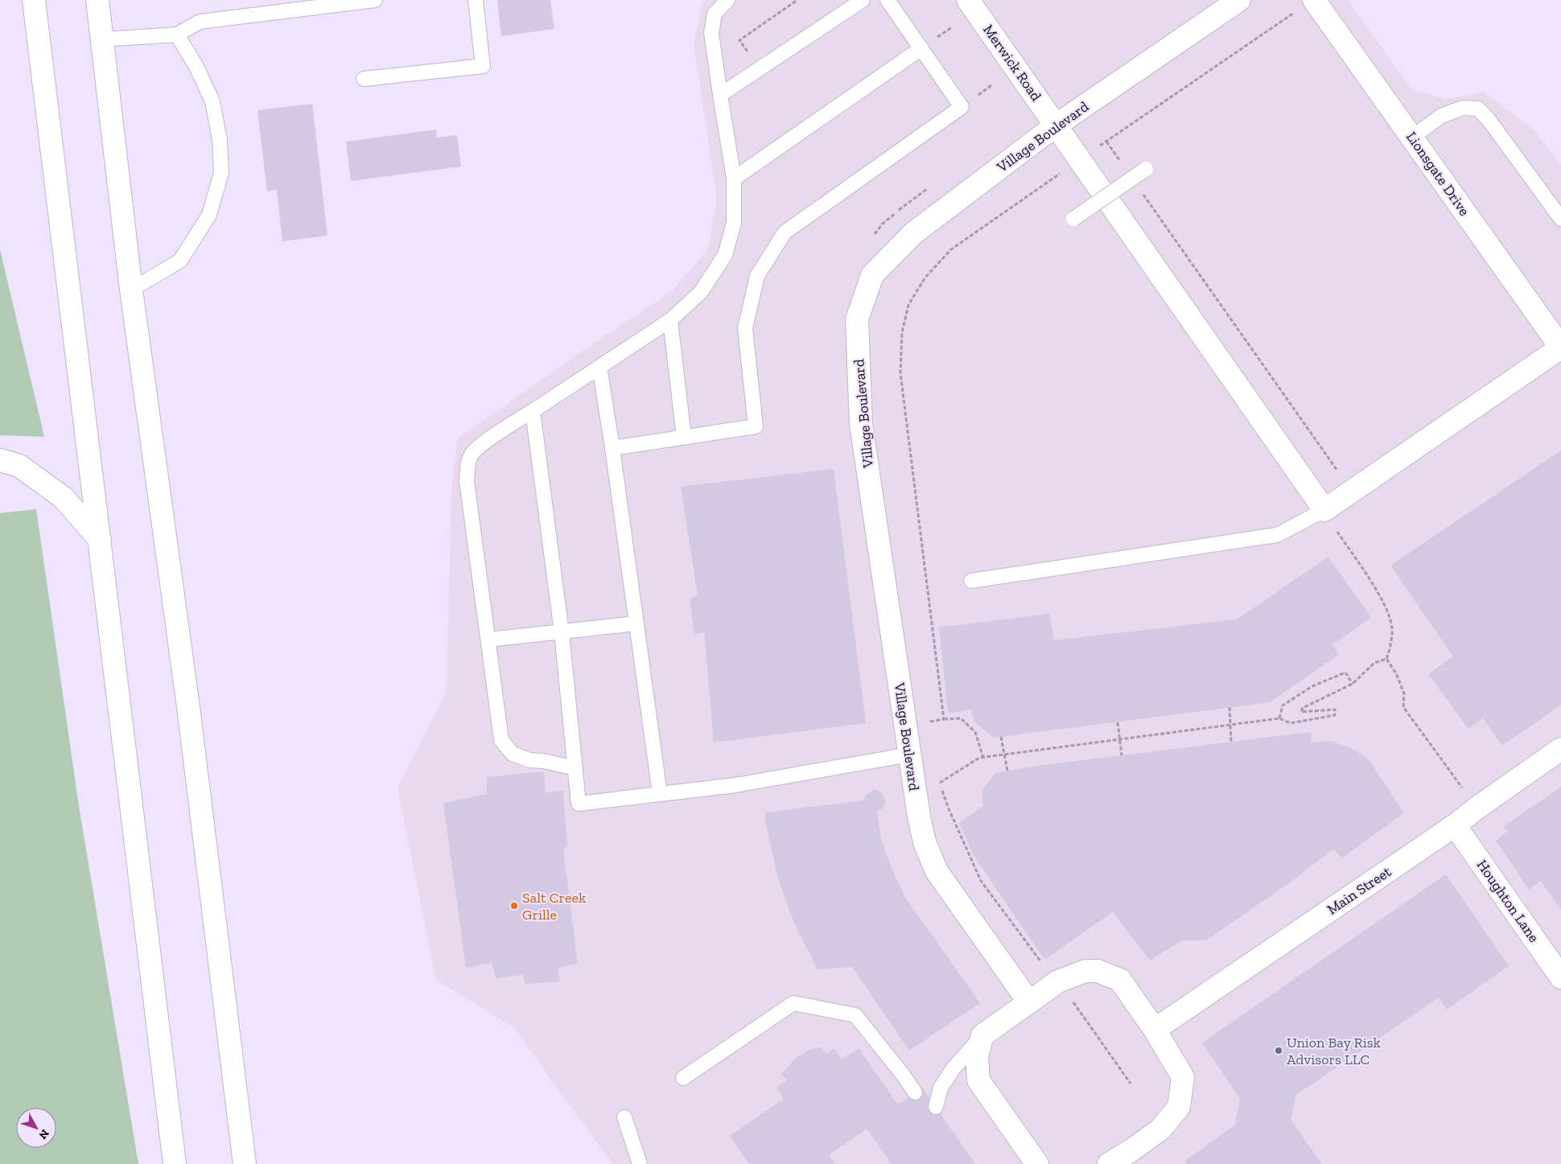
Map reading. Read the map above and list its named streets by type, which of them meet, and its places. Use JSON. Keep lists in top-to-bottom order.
{
  "streets": {
    "main road": [
      "Merwick Road",
      "Village Boulevard",
      "Lionsgate Drive",
      "Main Street",
      "Houghton Lane"
    ]
  },
  "crossings": [
    ["Merwick Road", "Village Boulevard"],
    ["Main Street", "Houghton Lane"]
  ],
  "places": ["Salt Creek Grille", "Union Bay Risk Advisors LLC"],
  "north": "bottom right"
}
